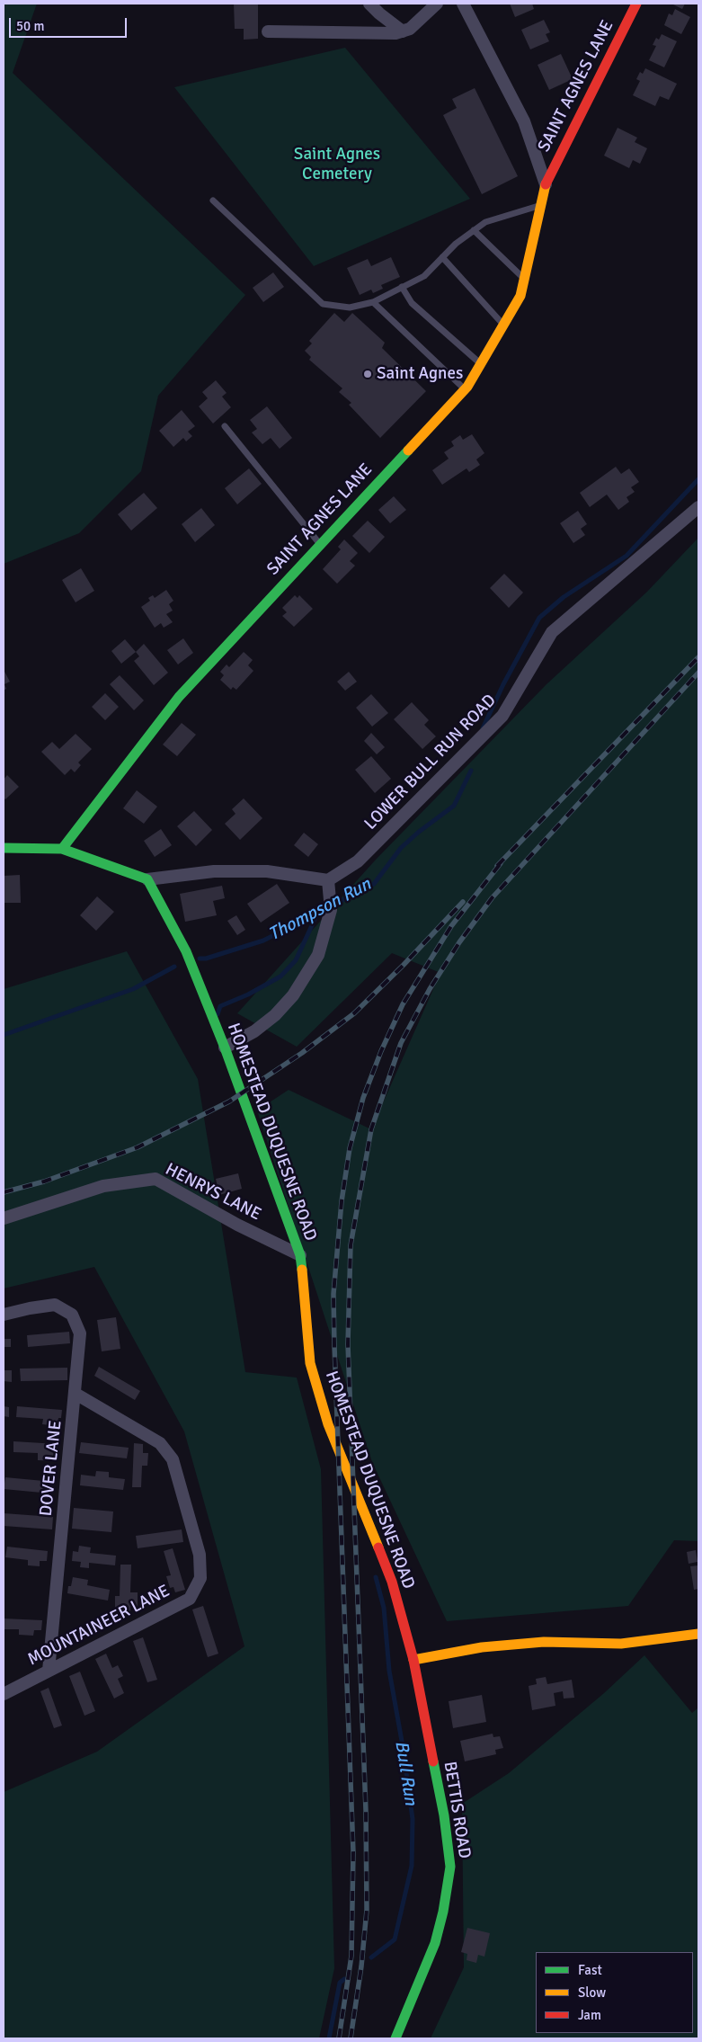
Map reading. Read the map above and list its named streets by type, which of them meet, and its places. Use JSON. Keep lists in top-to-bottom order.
{
  "streets": {
    "street": [
      "SAINT AGNES LANE",
      "LOWER BULL RUN ROAD",
      "HOMESTEAD DUQUESNE ROAD",
      "HENRYS LANE",
      "DOVER LANE",
      "MOUNTAINEER LANE",
      "BETTIS ROAD"
    ]
  },
  "crossings": [
    ["HOMESTEAD DUQUESNE ROAD", "HENRYS LANE"],
    ["HOMESTEAD DUQUESNE ROAD", "BETTIS ROAD"],
    ["DOVER LANE", "MOUNTAINEER LANE"]
  ],
  "water": ["Thompson Run", "Bull Run"],
  "parks": ["Saint Agnes Cemetery"],
  "places": ["Saint Agnes"],
  "legend": ["Fast", "Slow", "Jam"],
  "scale_bar": "50 m"
}
